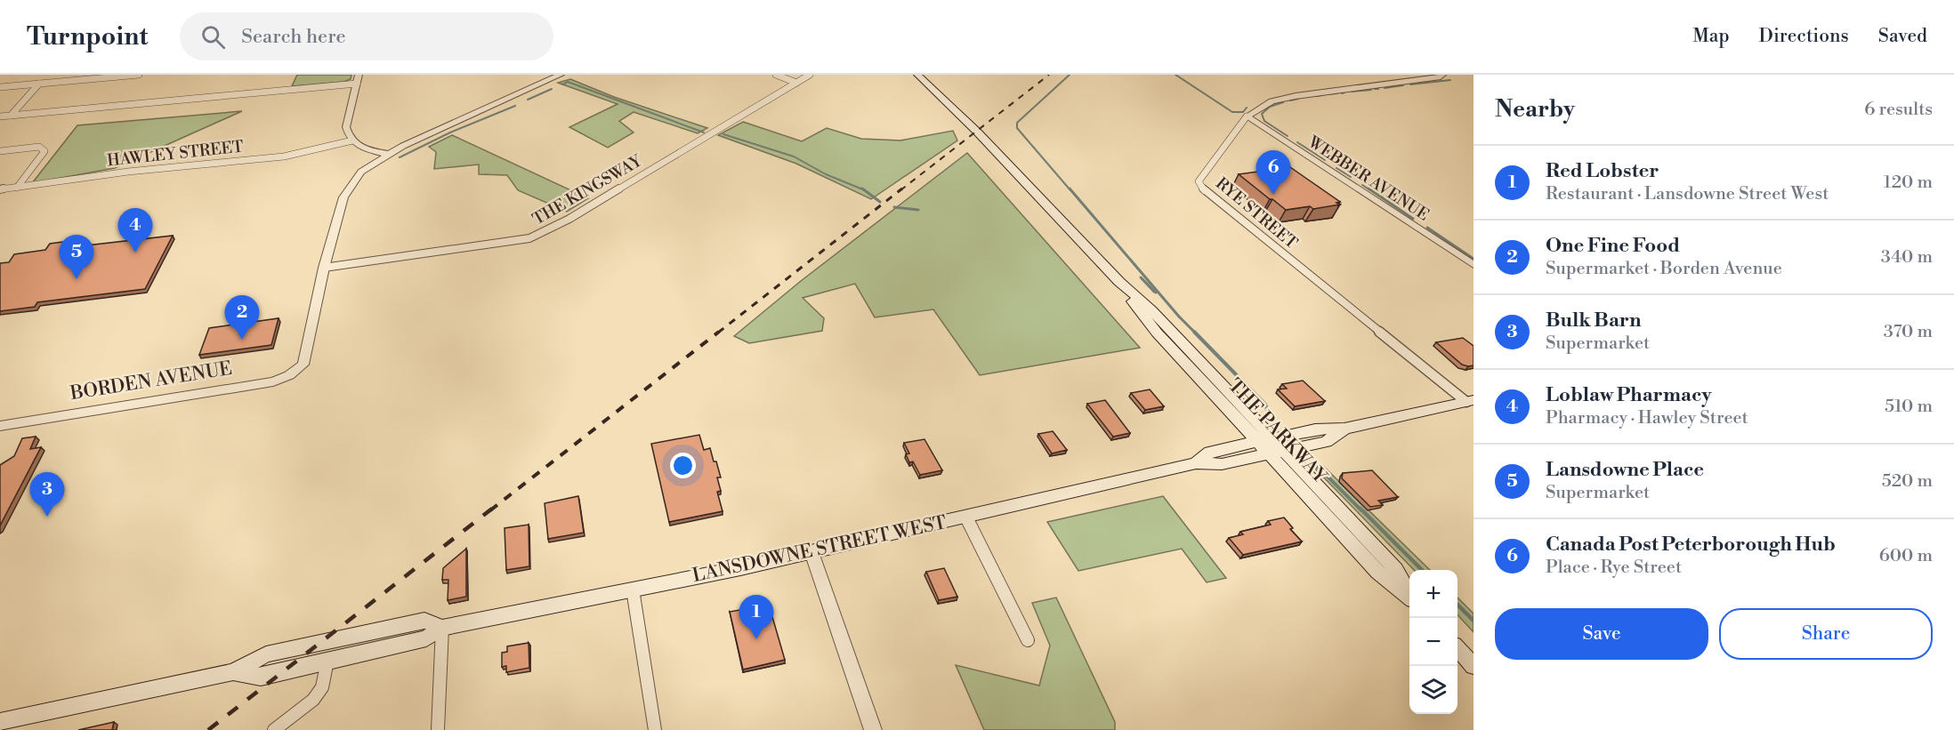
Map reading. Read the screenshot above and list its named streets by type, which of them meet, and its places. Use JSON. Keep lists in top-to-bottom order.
{
  "streets": {
    "main road": ["THE PARKWAY", "LANSDOWNE STREET WEST"],
    "street": [
      "HAWLEY STREET",
      "WEBBER AVENUE",
      "THE KINGSWAY",
      "RYE STREET",
      "BORDEN AVENUE"
    ]
  },
  "crossings": [
    ["WEBBER AVENUE", "RYE STREET"],
    ["THE KINGSWAY", "BORDEN AVENUE"],
    ["RYE STREET", "LANSDOWNE STREET WEST"],
    ["THE PARKWAY", "LANSDOWNE STREET WEST"]
  ],
  "page": {
    "header": "Turnpoint",
    "search": "Search here",
    "nav": ["Map", "Directions", "Saved"],
    "heading": ["Nearby", "6 results"],
    "list": [
      {
        "mark": "1",
        "name": "Red Lobster",
        "note": "Restaurant · Lansdowne Street West",
        "value": "120 m"
      },
      {
        "mark": "2",
        "name": "One Fine Food",
        "note": "Supermarket · Borden Avenue",
        "value": "340 m"
      },
      {
        "mark": "3",
        "name": "Bulk Barn",
        "note": "Supermarket",
        "value": "370 m"
      },
      {
        "mark": "4",
        "name": "Loblaw Pharmacy",
        "note": "Pharmacy · Hawley Street",
        "value": "510 m"
      },
      {
        "mark": "5",
        "name": "Lansdowne Place",
        "note": "Supermarket",
        "value": "520 m"
      },
      {
        "mark": "6",
        "name": "Canada Post Peterborough Hub",
        "note": "Place · Rye Street",
        "value": "600 m"
      }
    ],
    "pins": [
      "6",
      "4",
      "5",
      "2",
      "3",
      "1"
    ],
    "map_buttons": ["+", "−"],
    "buttons": ["Save", "Share"]
  }
}
